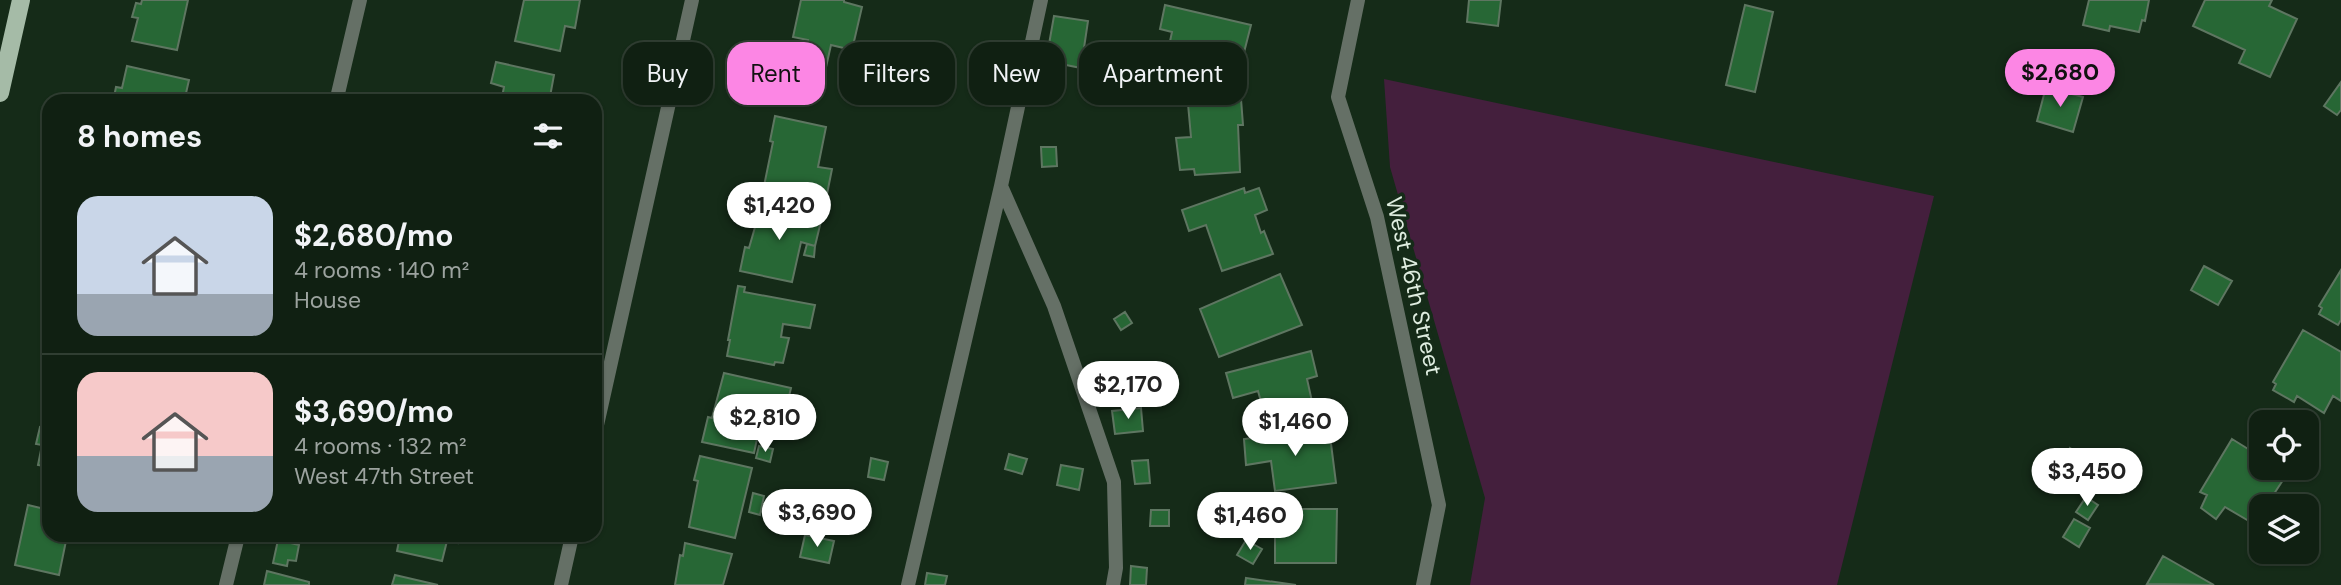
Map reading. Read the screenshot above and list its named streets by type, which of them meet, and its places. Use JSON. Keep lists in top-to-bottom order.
{
  "streets": {
    "street": ["West 46th Street"]
  },
  "page": {
    "chip": [
      "Buy",
      "Rent",
      "Filters",
      "New",
      "Apartment"
    ],
    "price": [
      "$2,680",
      "$1,420",
      "$2,170",
      "$2,810",
      "$1,460",
      "$3,450",
      "$3,690",
      "$1,460"
    ],
    "heading": "8 homes",
    "list": [
      {
        "name": "$2,680/mo",
        "note": "4 rooms · 140 m² · House"
      },
      {
        "name": "$3,690/mo",
        "note": "4 rooms · 132 m² · West 47th Street"
      }
    ]
  }
}
